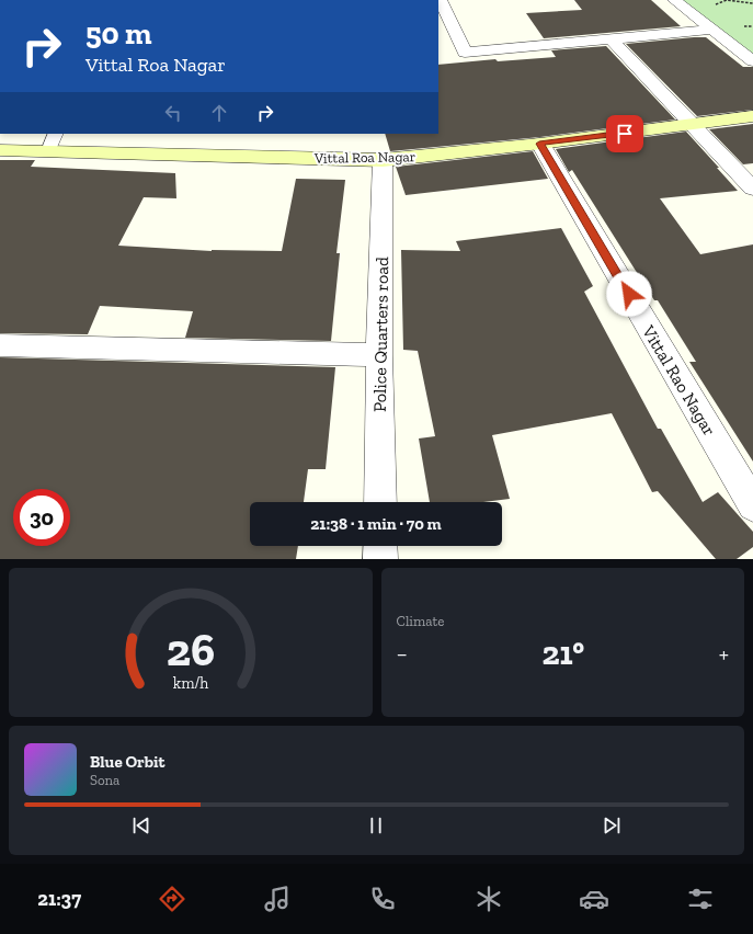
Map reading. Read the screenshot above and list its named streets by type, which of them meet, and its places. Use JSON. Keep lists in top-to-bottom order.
{
  "streets": {
    "street": ["Vittal Roa Nagar", "Police Quarters road", "Vittal Rao Nagar"]
  },
  "crossings": [
    ["Vittal Roa Nagar", "Police Quarters road"],
    ["Vittal Roa Nagar", "Vittal Rao Nagar"]
  ],
  "page": {
    "turn": ["50 m", "Vittal Roa Nagar"],
    "limit": "30",
    "trip": "21:38 · 1 min · 70 m",
    "tile": "Climate",
    "heat": ["−", "21°", "+"],
    "song": ["Blue Orbit", "Sona"],
    "tabs": "21:37",
    "gauge": ["26", "km/h"]
  }
}
